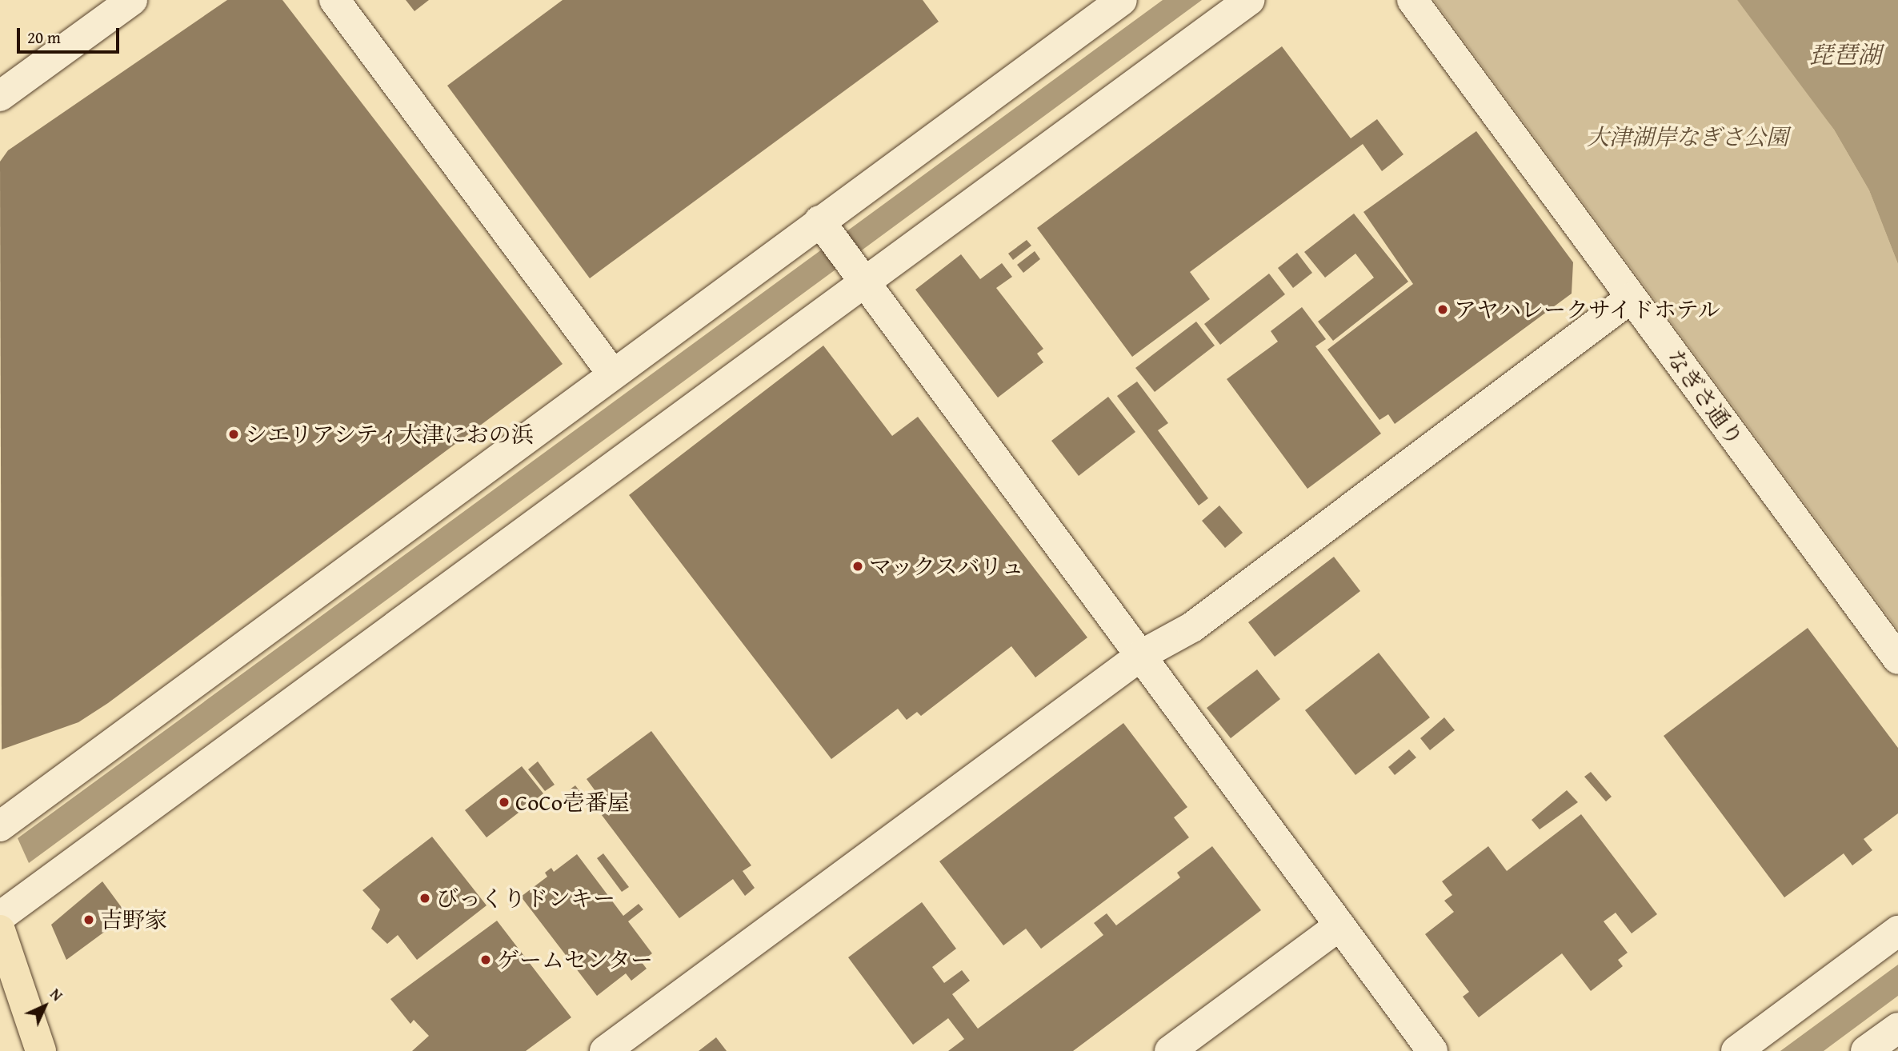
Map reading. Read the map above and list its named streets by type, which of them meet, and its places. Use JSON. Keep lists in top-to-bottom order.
{
  "streets": {
    "street": ["なぎさ通り"]
  },
  "water": ["琵琶湖"],
  "parks": ["大津湖岸なぎさ公園"],
  "places": [
    "アヤハレークサイドホテル",
    "シエリアシティ大津におの浜",
    "マックスバリュ",
    "CoCo壱番屋",
    "びっくりドンキー",
    "吉野家",
    "ゲームセンター"
  ],
  "scale_bar": "20 m",
  "north": "top right"
}
